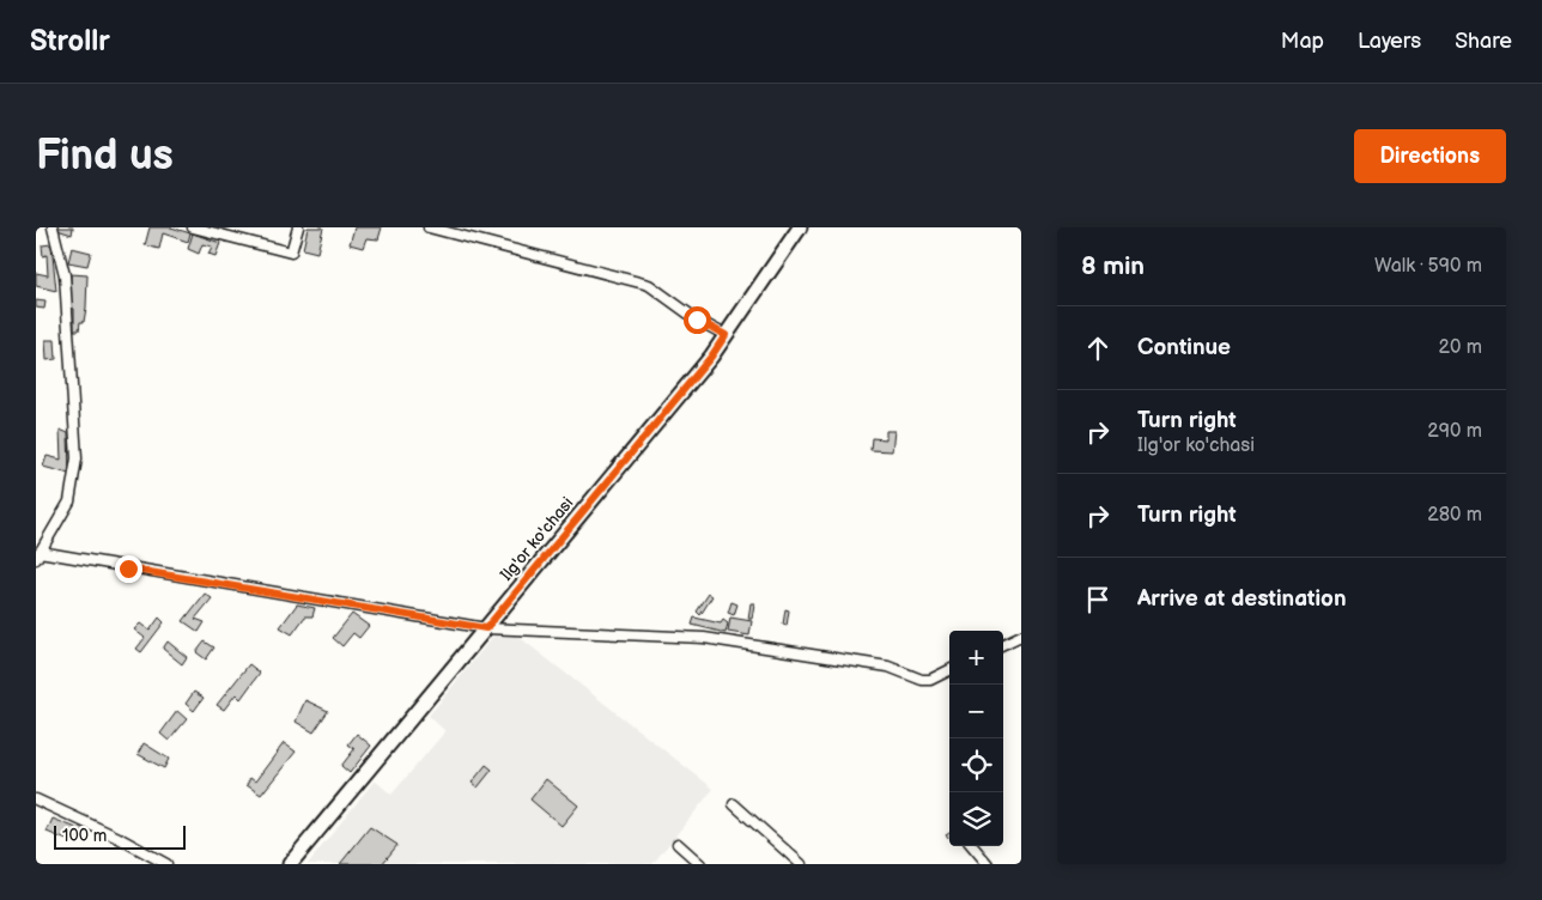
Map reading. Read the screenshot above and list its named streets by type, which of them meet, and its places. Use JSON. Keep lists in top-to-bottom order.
{
  "streets": {
    "street": ["Ilg'or ko'chasi"]
  },
  "scale_bar": "100 m",
  "page": {
    "header": "Strollr",
    "nav": ["Map", "Layers", "Share"],
    "buttons": "Directions",
    "title": "Find us",
    "heading": ["8 min", "Walk · 590 m"],
    "list": [
      ["Continue", "20 m"],
      ["Turn right", "Ilg'or ko'chasi", "290 m"],
      ["Turn right", "280 m"],
      "Arrive at destination"
    ],
    "map_buttons": ["+", "−"],
    "scale": "100 m"
  }
}
